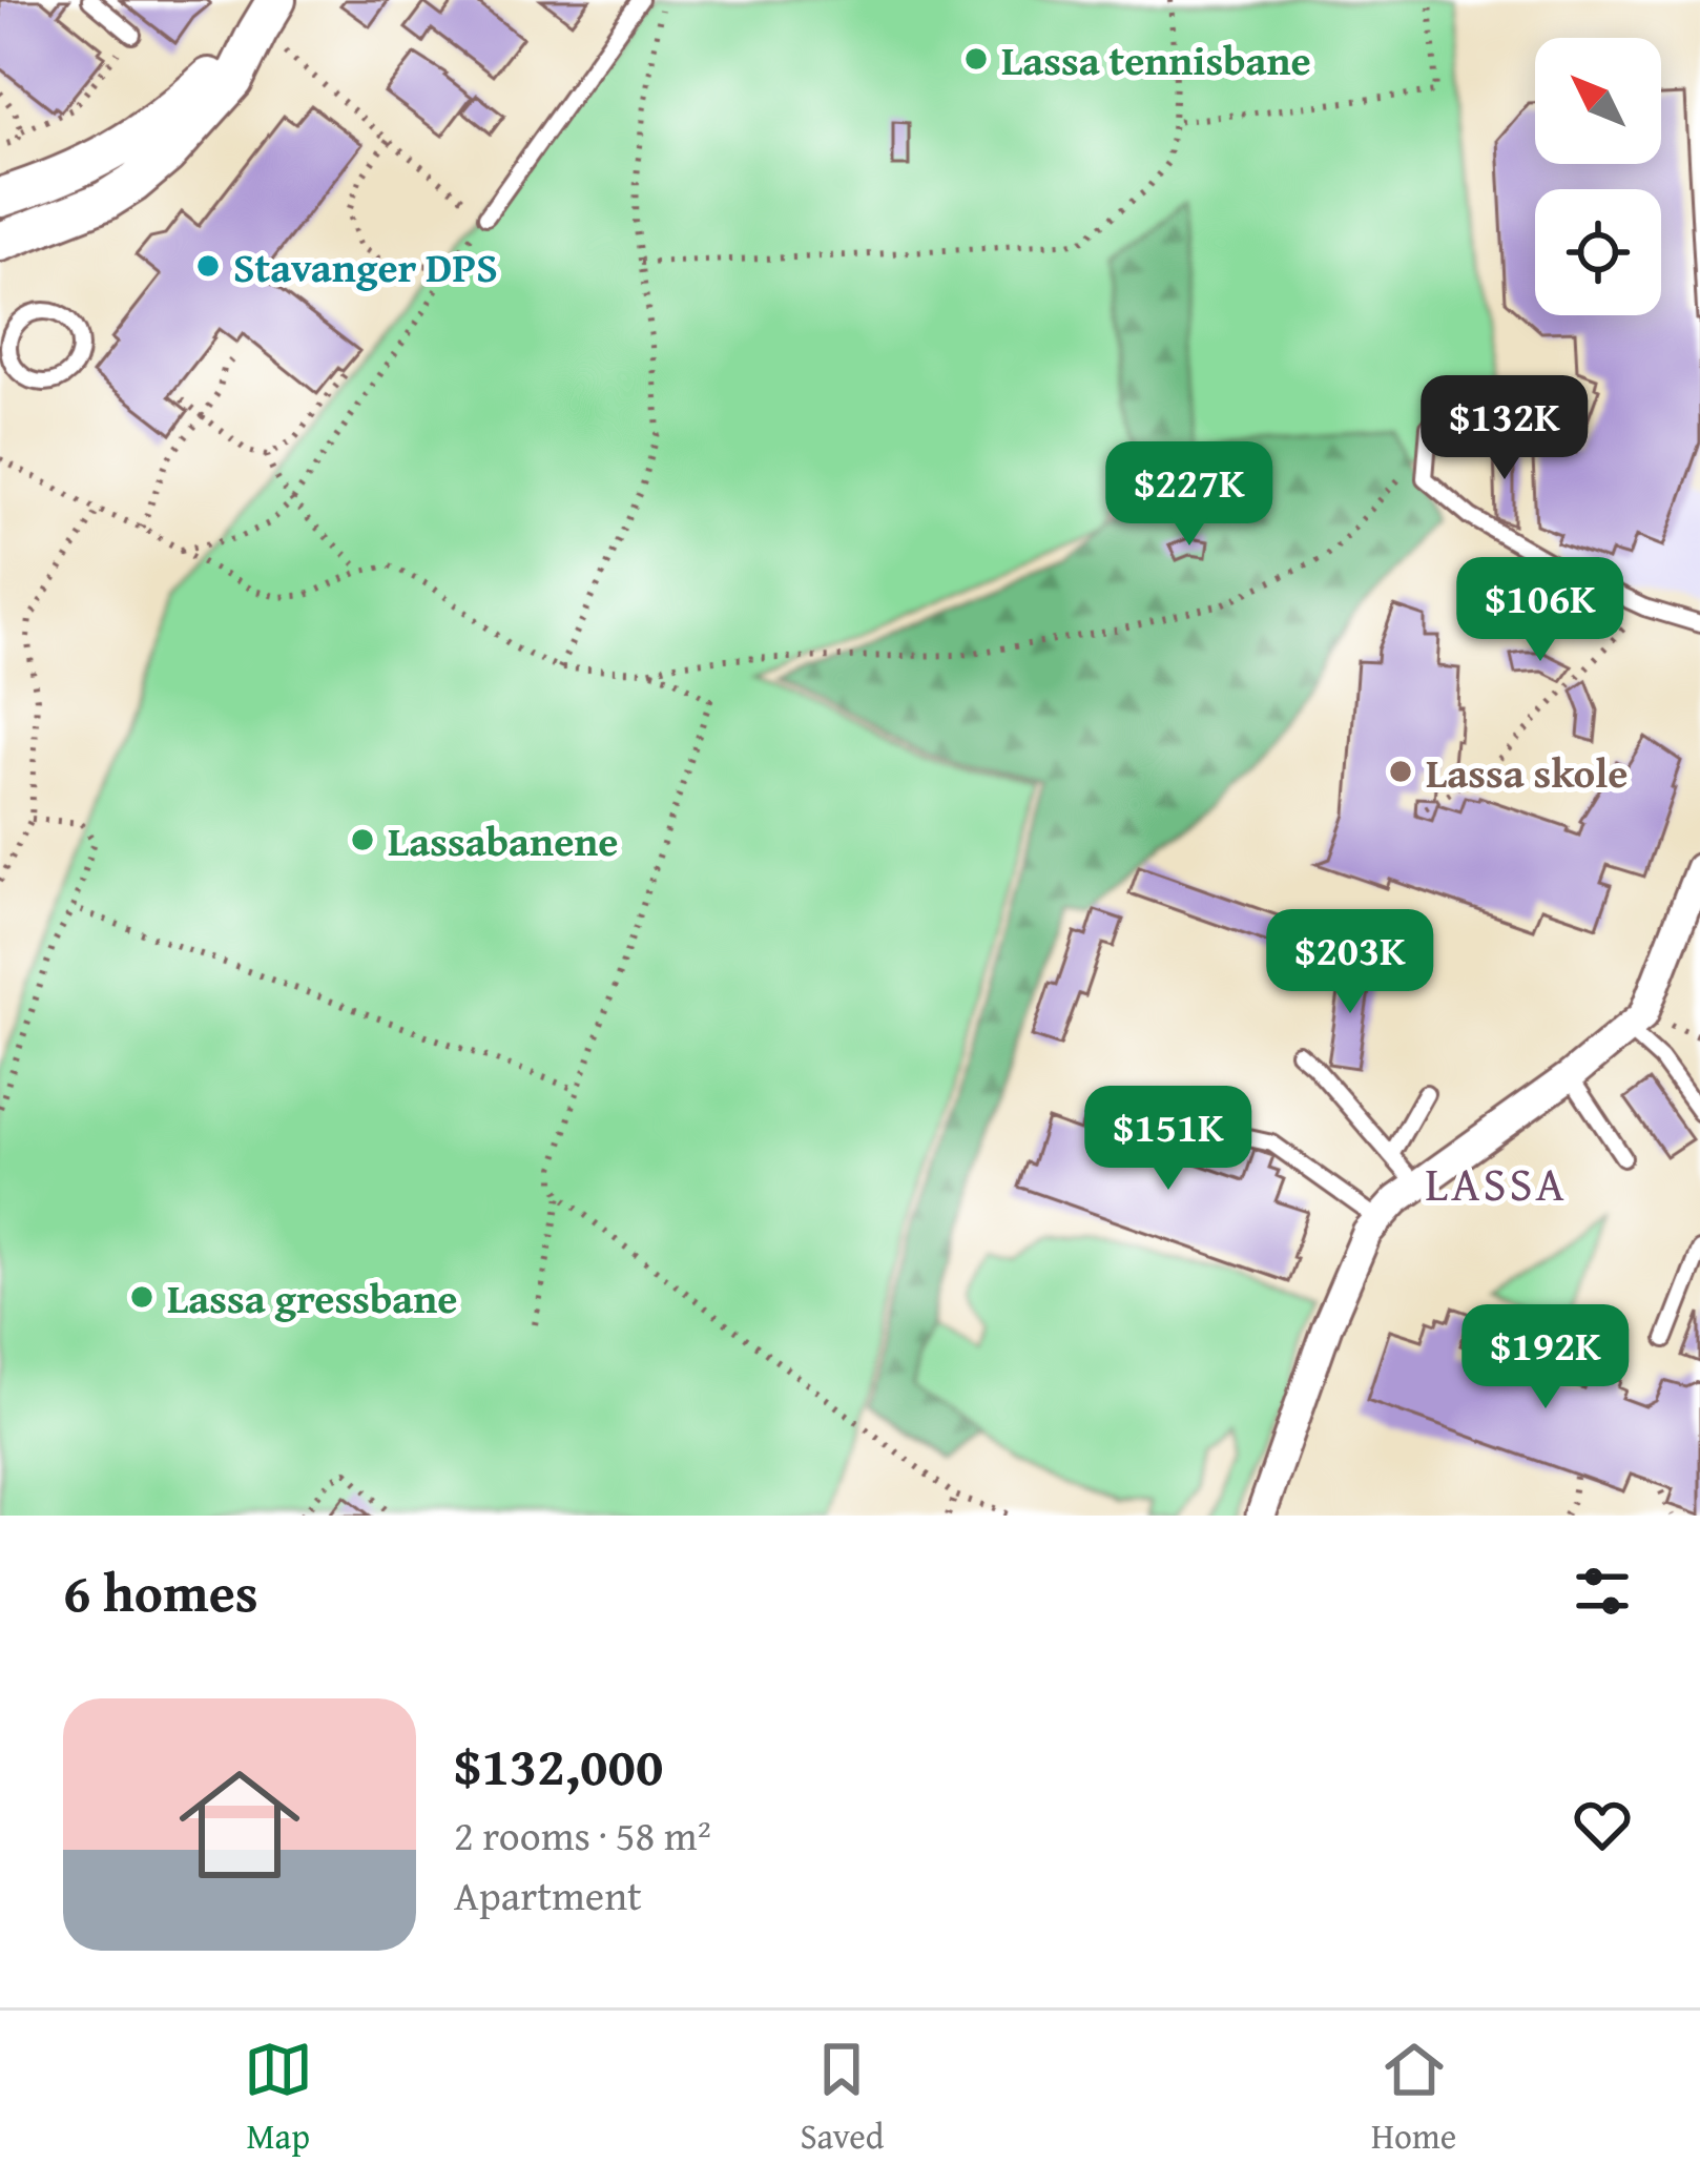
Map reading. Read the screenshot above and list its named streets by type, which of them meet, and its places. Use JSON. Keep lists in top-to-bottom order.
{
  "districts": ["LASSA"],
  "places": [
    "Lassa tennisbane",
    "Stavanger DPS",
    "Lassa skole",
    "Lassabanene",
    "Lassa gressbane"
  ],
  "north": "top left",
  "page": {
    "price": [
      "$132K",
      "$227K",
      "$106K",
      "$203K",
      "$151K",
      "$192K"
    ],
    "heading": "6 homes",
    "list": [
      {
        "name": "$132,000",
        "note": "2 rooms · 58 m² · Apartment"
      }
    ],
    "tabs": ["Map", "Saved", "Home"]
  }
}
